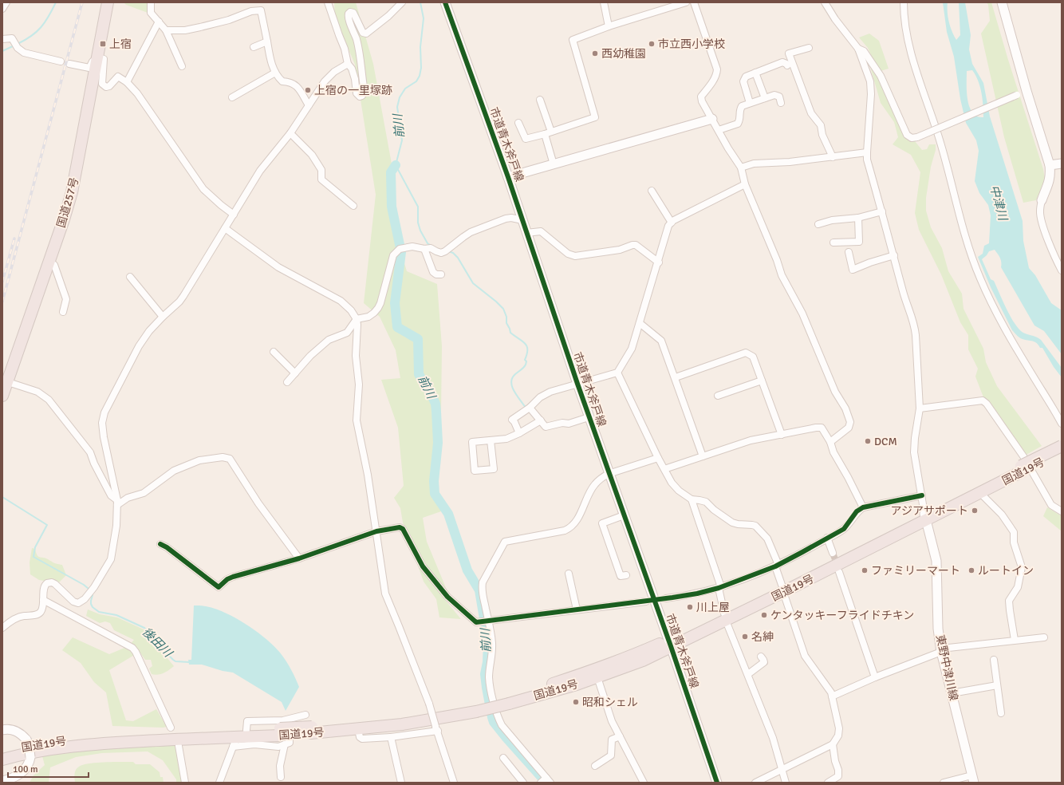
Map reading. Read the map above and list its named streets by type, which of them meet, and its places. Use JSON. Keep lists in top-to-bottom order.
{
  "streets": {
    "highway": ["国道257号", "国道19号"],
    "street": ["市道青木斧戸線", "東野中津川線"]
  },
  "crossings": [
    ["市道青木斧戸線", "国道19号"],
    ["国道19号", "東野中津川線"]
  ],
  "water": ["前川", "中津川", "後田川"],
  "places": {
    "transit": ["上宿"],
    "other": [
      "市立西小学校",
      "西幼稚園",
      "上宿の一里塚跡",
      "DCM",
      "アジアサポート",
      "ファミリーマート",
      "ルートイン",
      "川上屋",
      "ケンタッキーフライドチキン",
      "名紳",
      "昭和シェル"
    ]
  },
  "scale_bar": "100 m"
}
